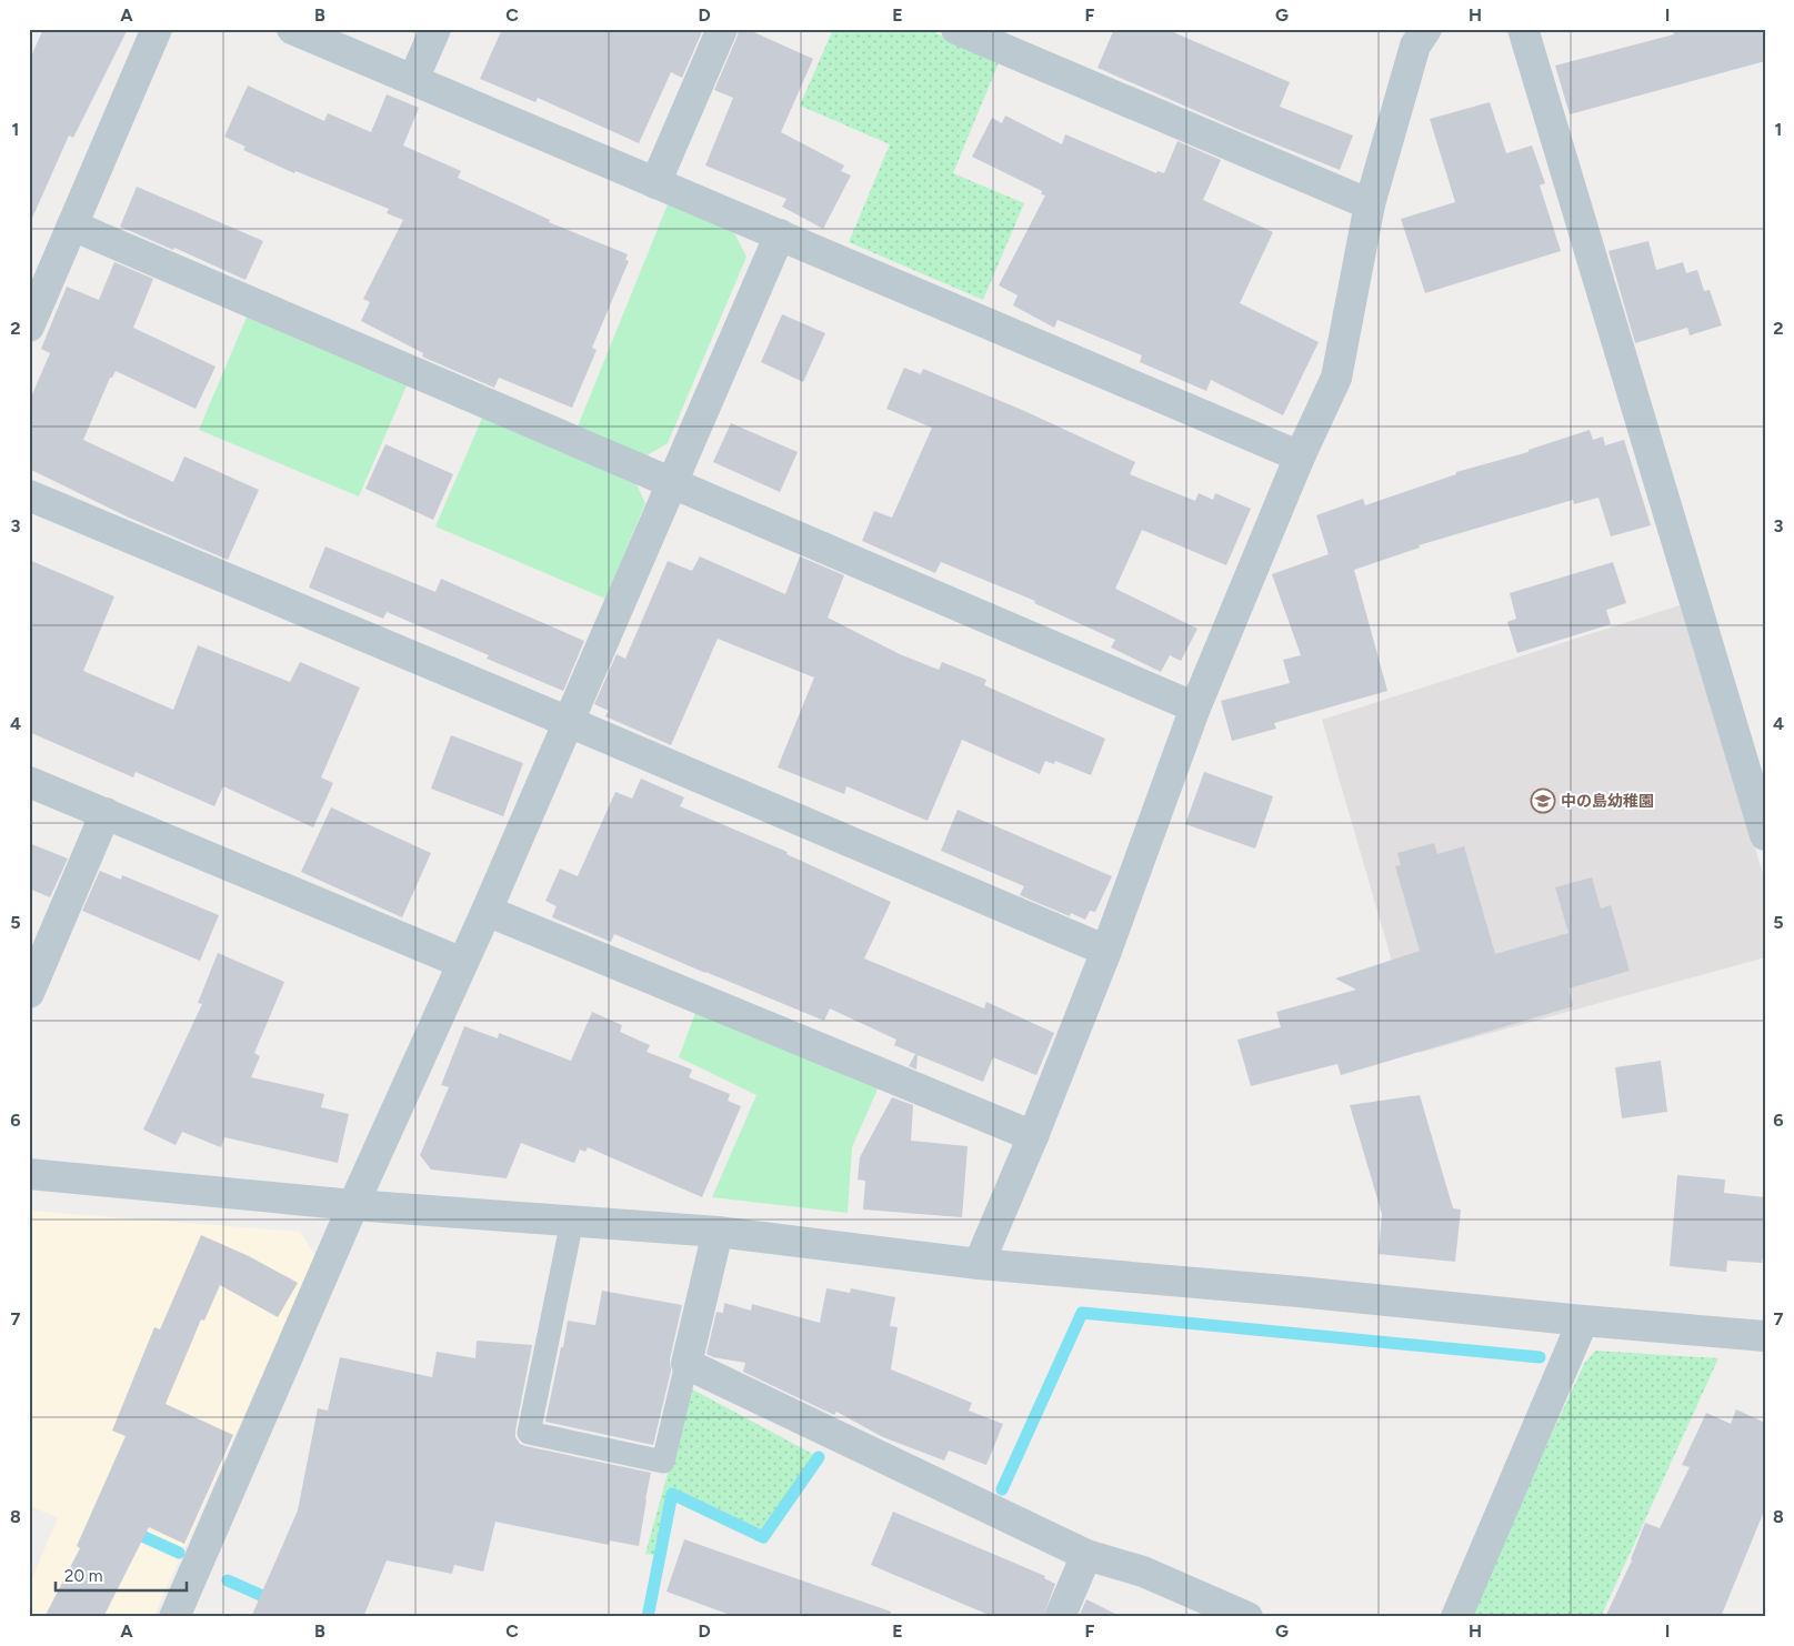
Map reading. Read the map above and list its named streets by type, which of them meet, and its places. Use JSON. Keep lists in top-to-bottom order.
{
  "places": {
    "school or university": ["中の島幼稚園"]
  },
  "scale_bar": "20 m",
  "grid": {
    "columns": [
      "A",
      "B",
      "C",
      "D",
      "E",
      "F",
      "G",
      "H",
      "I"
    ],
    "rows": [
      "1",
      "2",
      "3",
      "4",
      "5",
      "6",
      "7",
      "8"
    ]
  }
}
